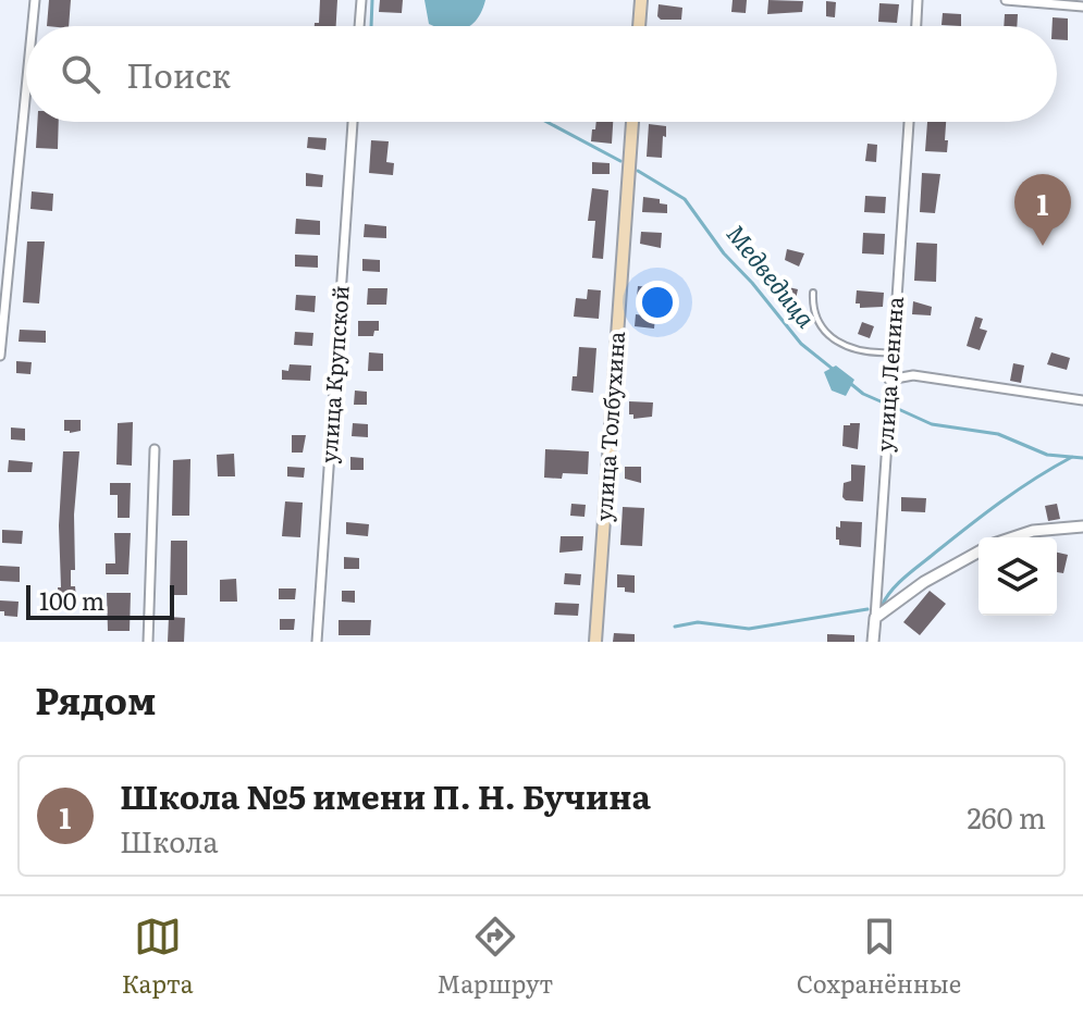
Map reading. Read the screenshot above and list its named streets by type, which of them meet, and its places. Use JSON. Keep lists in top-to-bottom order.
{
  "streets": {
    "main road": ["улица Толбухина"],
    "street": ["улица Крупской", "улица Ленина"]
  },
  "water": ["Медведица"],
  "scale_bar": "100 m",
  "page": {
    "search": "Поиск",
    "pins": "1",
    "scale": "100 m",
    "heading": "Рядом",
    "list": [
      {
        "mark": "1",
        "name": "Школа №5 имени П. Н. Бучина",
        "note": "Школа",
        "value": "260 m"
      }
    ],
    "nav": ["Карта", "Маршрут", "Сохранённые"]
  }
}
